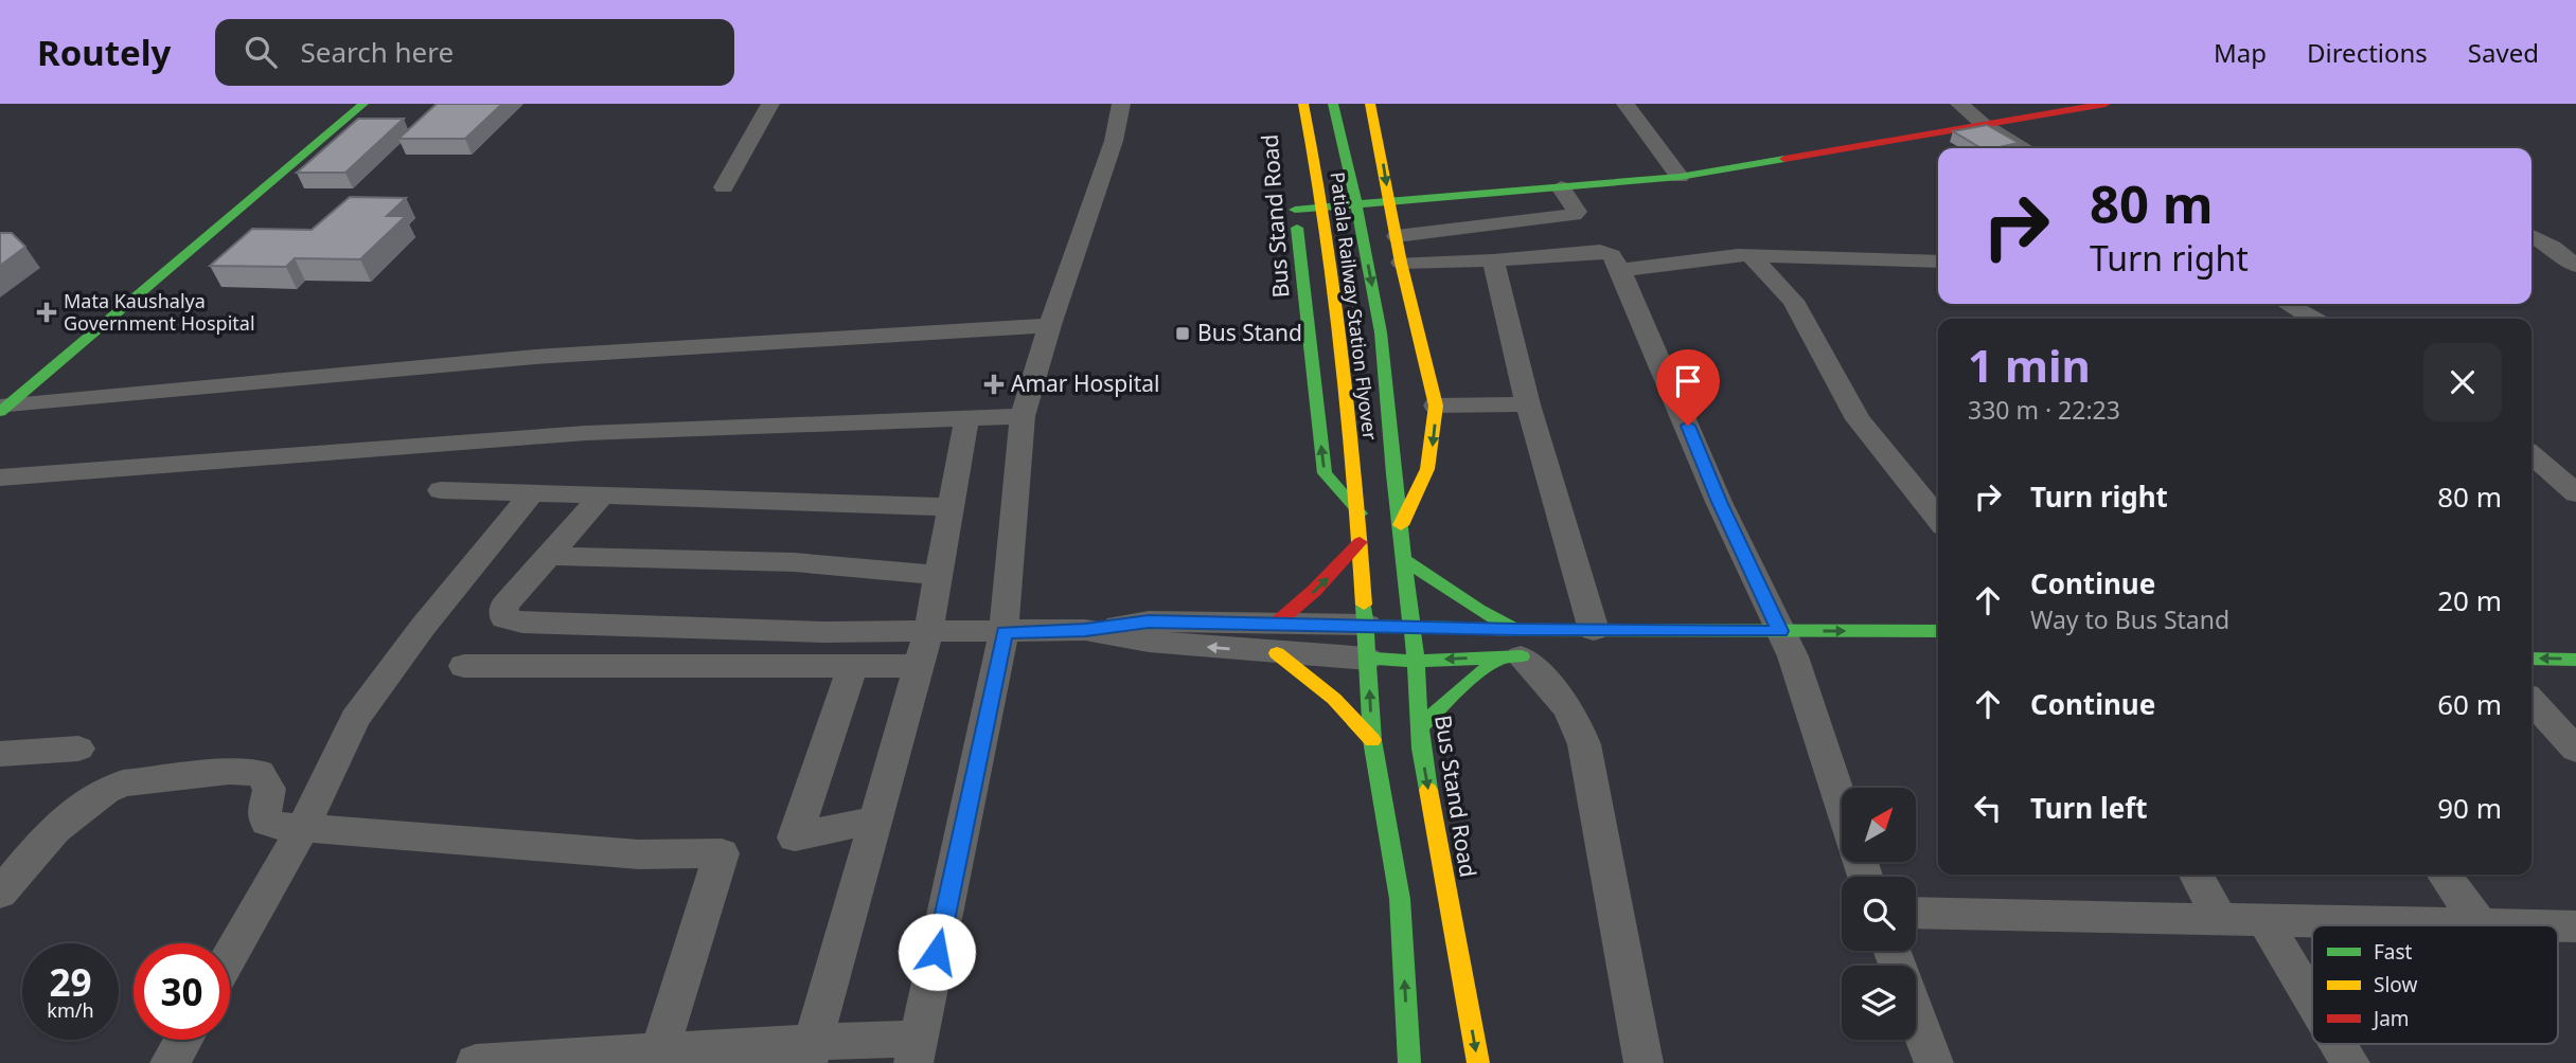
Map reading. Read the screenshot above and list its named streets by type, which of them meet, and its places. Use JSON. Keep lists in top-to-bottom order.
{
  "streets": {
    "main road": ["Bus Stand Road", "Patiala Railway Station Flyover"]
  },
  "crossings": [
    ["Bus Stand Road", "Patiala Railway Station Flyover"]
  ],
  "places": {
    "health": ["Mata Kaushalya Government Hospital", "Amar Hospital"],
    "transit": ["Bus Stand"]
  },
  "legend": ["Fast", "Slow", "Jam"],
  "north": "top right",
  "page": {
    "header": "Routely",
    "search": "Search here",
    "nav": ["Map", "Directions", "Saved"],
    "turn": ["80 m", "Turn right"],
    "heading": ["1 min", "330 m · 22:23"],
    "list": [
      {
        "name": "Turn right",
        "value": "80 m"
      },
      {
        "name": "Continue",
        "note": "Way to Bus Stand",
        "value": "20 m"
      },
      {
        "name": "Continue",
        "value": "60 m"
      },
      {
        "name": "Turn left",
        "value": "90 m"
      }
    ],
    "speed": "29 km/h",
    "limit": "30"
  }
}
